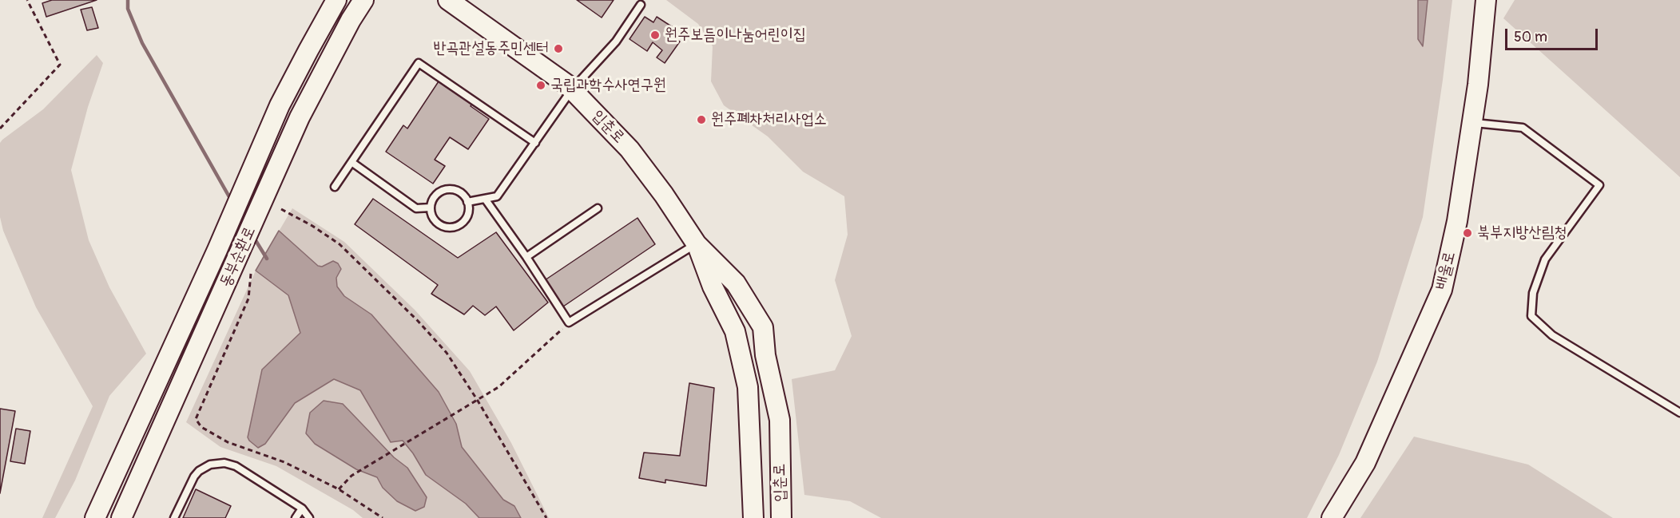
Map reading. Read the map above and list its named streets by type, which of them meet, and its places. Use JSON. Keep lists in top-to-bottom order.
{
  "streets": {
    "street": ["입춘로", "동부순환로", "배울로"]
  },
  "places": [
    "원주보듬이나눔어린이집",
    "반곡관설동주민센터",
    "국립과학수사연구원",
    "원주폐차처리사업소",
    "북부지방산림청"
  ],
  "scale_bar": "50 m"
}
